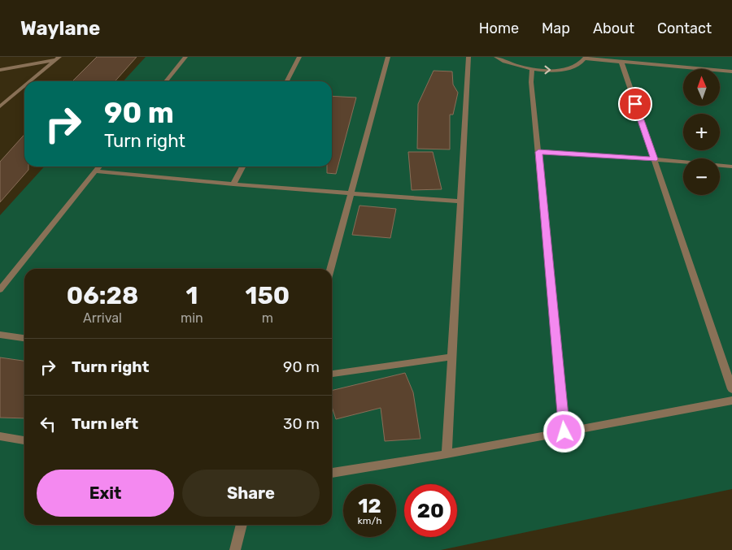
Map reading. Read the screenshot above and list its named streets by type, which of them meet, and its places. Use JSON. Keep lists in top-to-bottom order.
{
  "north": "top",
  "page": {
    "header": "Waylane",
    "nav": [
      "Home",
      "Map",
      "About",
      "Contact"
    ],
    "map_buttons": ["+", "−"],
    "turn": ["90 m", "Turn right"],
    "eta": [
      "06:28",
      "Arrival",
      "1",
      "min",
      "150",
      "m"
    ],
    "list": [
      {
        "name": "Turn right",
        "value": "90 m"
      },
      {
        "name": "Turn left",
        "value": "30 m"
      }
    ],
    "buttons": ["Exit", "Share"],
    "speed": "12 km/h",
    "limit": "20"
  }
}
